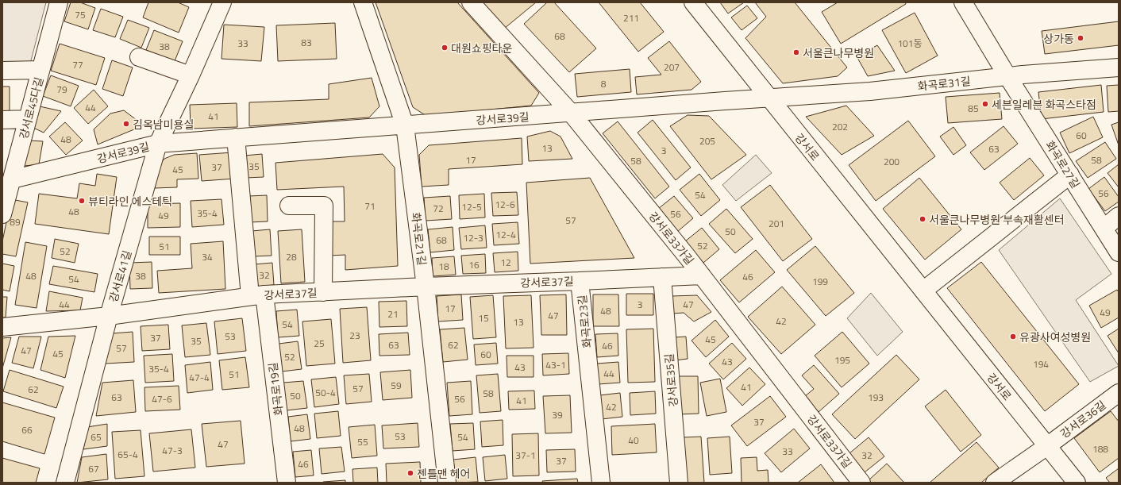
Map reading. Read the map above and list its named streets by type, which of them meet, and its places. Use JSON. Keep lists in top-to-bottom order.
{
  "streets": {
    "street": [
      "화곡로31길",
      "강서로45다길",
      "강서로39길",
      "강서로",
      "화곡로27길",
      "강서로33가길",
      "화곡로21길",
      "강서로41길",
      "강서로37길",
      "화곡로23길",
      "강서로35길",
      "화곡로19길",
      "강서로36길"
    ]
  },
  "crossings": [
    ["화곡로31길", "강서로39길"],
    ["화곡로31길", "강서로"],
    ["화곡로31길", "화곡로27길"],
    ["강서로45다길", "강서로39길"],
    ["강서로39길", "강서로"],
    ["강서로39길", "강서로33가길"],
    ["강서로39길", "화곡로21길"],
    ["강서로39길", "강서로41길"],
    ["강서로", "강서로36길"],
    ["강서로33가길", "화곡로23길"],
    ["화곡로21길", "강서로37길"],
    ["강서로41길", "강서로37길"],
    ["강서로37길", "화곡로23길"],
    ["강서로37길", "화곡로19길"],
    ["화곡로23길", "강서로35길"]
  ],
  "places": [
    "상가동",
    "대원쇼핑타운",
    "서울큰나무병원",
    "세븐일레븐 화곡스타점",
    "김옥남미용실",
    "뷰티라인 에스테틱",
    "서울큰나무병원 부속재활센터",
    "유광사여성병원",
    "젠틀맨 헤어"
  ],
  "house_numbers": [
    "75",
    "211",
    "68",
    "83",
    "33",
    "101동",
    "38",
    "77",
    "207",
    "8",
    "79",
    "44",
    "85",
    "41",
    "202",
    "60",
    "48",
    "205",
    "13",
    "63",
    "3",
    "17",
    "58",
    "58",
    "200",
    "35",
    "37",
    "45",
    "56",
    "54",
    "12-6",
    "71",
    "12-5",
    "72",
    "48",
    "35-4",
    "56",
    "49",
    "57",
    "89",
    "201",
    "50",
    "12-4",
    "12-3",
    "68",
    "52",
    "51",
    "52",
    "34",
    "28",
    "12",
    "16",
    "18",
    "32",
    "48",
    "38",
    "46",
    "54",
    "199",
    "44",
    "3",
    "47",
    "17",
    "48",
    "49",
    "21",
    "47",
    "15",
    "42",
    "13",
    "54",
    "23",
    "53",
    "37",
    "45",
    "35",
    "25",
    "63",
    "62",
    "46",
    "57",
    "47",
    "45",
    "60",
    "52",
    "195",
    "43",
    "194",
    "43-1",
    "43",
    "35-4",
    "44",
    "51",
    "47-4",
    "59",
    "41",
    "57",
    "62",
    "50-4",
    "58",
    "50",
    "63",
    "193",
    "47-6",
    "56",
    "41",
    "42",
    "39",
    "37",
    "48",
    "66",
    "53",
    "65",
    "54",
    "40",
    "55",
    "47",
    "188",
    "47-3",
    "33",
    "65-4",
    "37-1",
    "32",
    "37",
    "46",
    "67"
  ]
}
